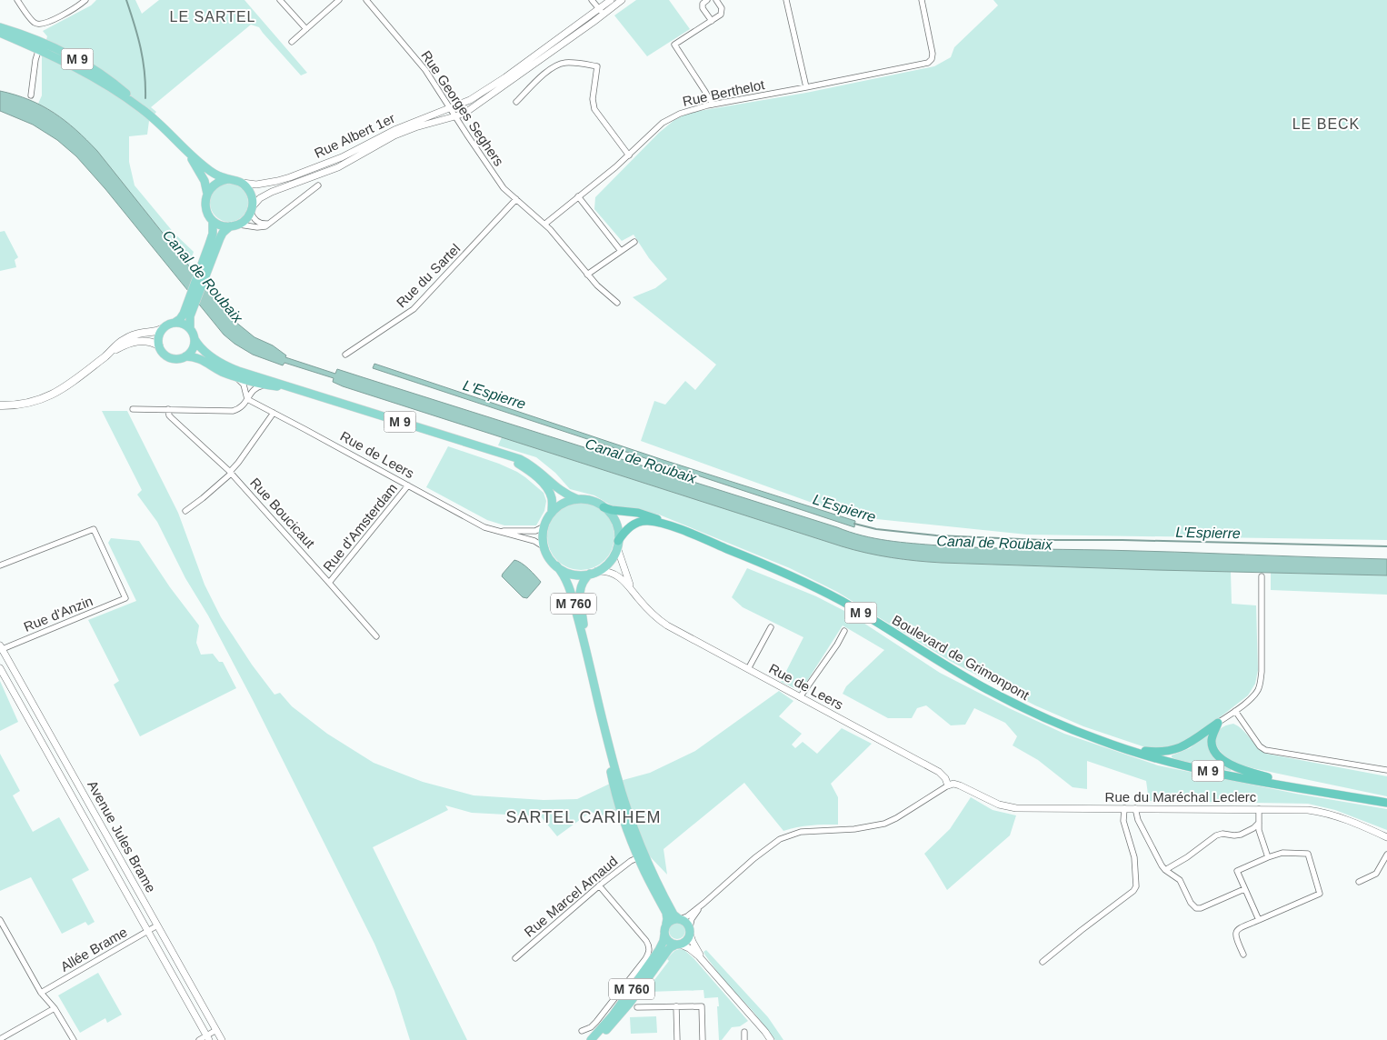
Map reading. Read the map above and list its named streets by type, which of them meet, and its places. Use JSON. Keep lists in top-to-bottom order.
{
  "streets": {
    "highway": ["M 9", "Boulevard de Grimonpont"],
    "main road": ["M 760"],
    "street": [
      "Rue Berthelot",
      "Rue Georges Seghers",
      "Rue Albert 1er",
      "Rue du Sartel",
      "Rue de Leers",
      "Rue Boucicaut",
      "Rue d'Amsterdam",
      "Rue d'Anzin",
      "Rue du Maréchal Leclerc",
      "Avenue Jules Brame",
      "Rue Marcel Arnaud",
      "Allée Brame"
    ]
  },
  "crossings": [
    ["M 9", "Rue Albert 1er"],
    ["M 9", "Rue de Leers"],
    ["M 9", "M 760"],
    ["M 9", "Boulevard de Grimonpont"],
    ["Rue Berthelot", "Rue Georges Seghers"],
    ["Rue Georges Seghers", "Rue Albert 1er"],
    ["Rue Georges Seghers", "Rue du Sartel"],
    ["Rue de Leers", "Rue d'Amsterdam"],
    ["Rue de Leers", "M 760"],
    ["Rue de Leers", "Boulevard de Grimonpont"],
    ["Rue de Leers", "Rue du Maréchal Leclerc"],
    ["Rue Boucicaut", "Rue d'Amsterdam"],
    ["M 760", "Boulevard de Grimonpont"],
    ["M 760", "Rue Marcel Arnaud"],
    ["Rue d'Anzin", "Avenue Jules Brame"],
    ["Avenue Jules Brame", "Allée Brame"]
  ],
  "districts": ["LE SARTEL", "LE BECK", "SARTEL CARIHEM"],
  "water": ["Canal de Roubaix", "L'Espierre"]
}
